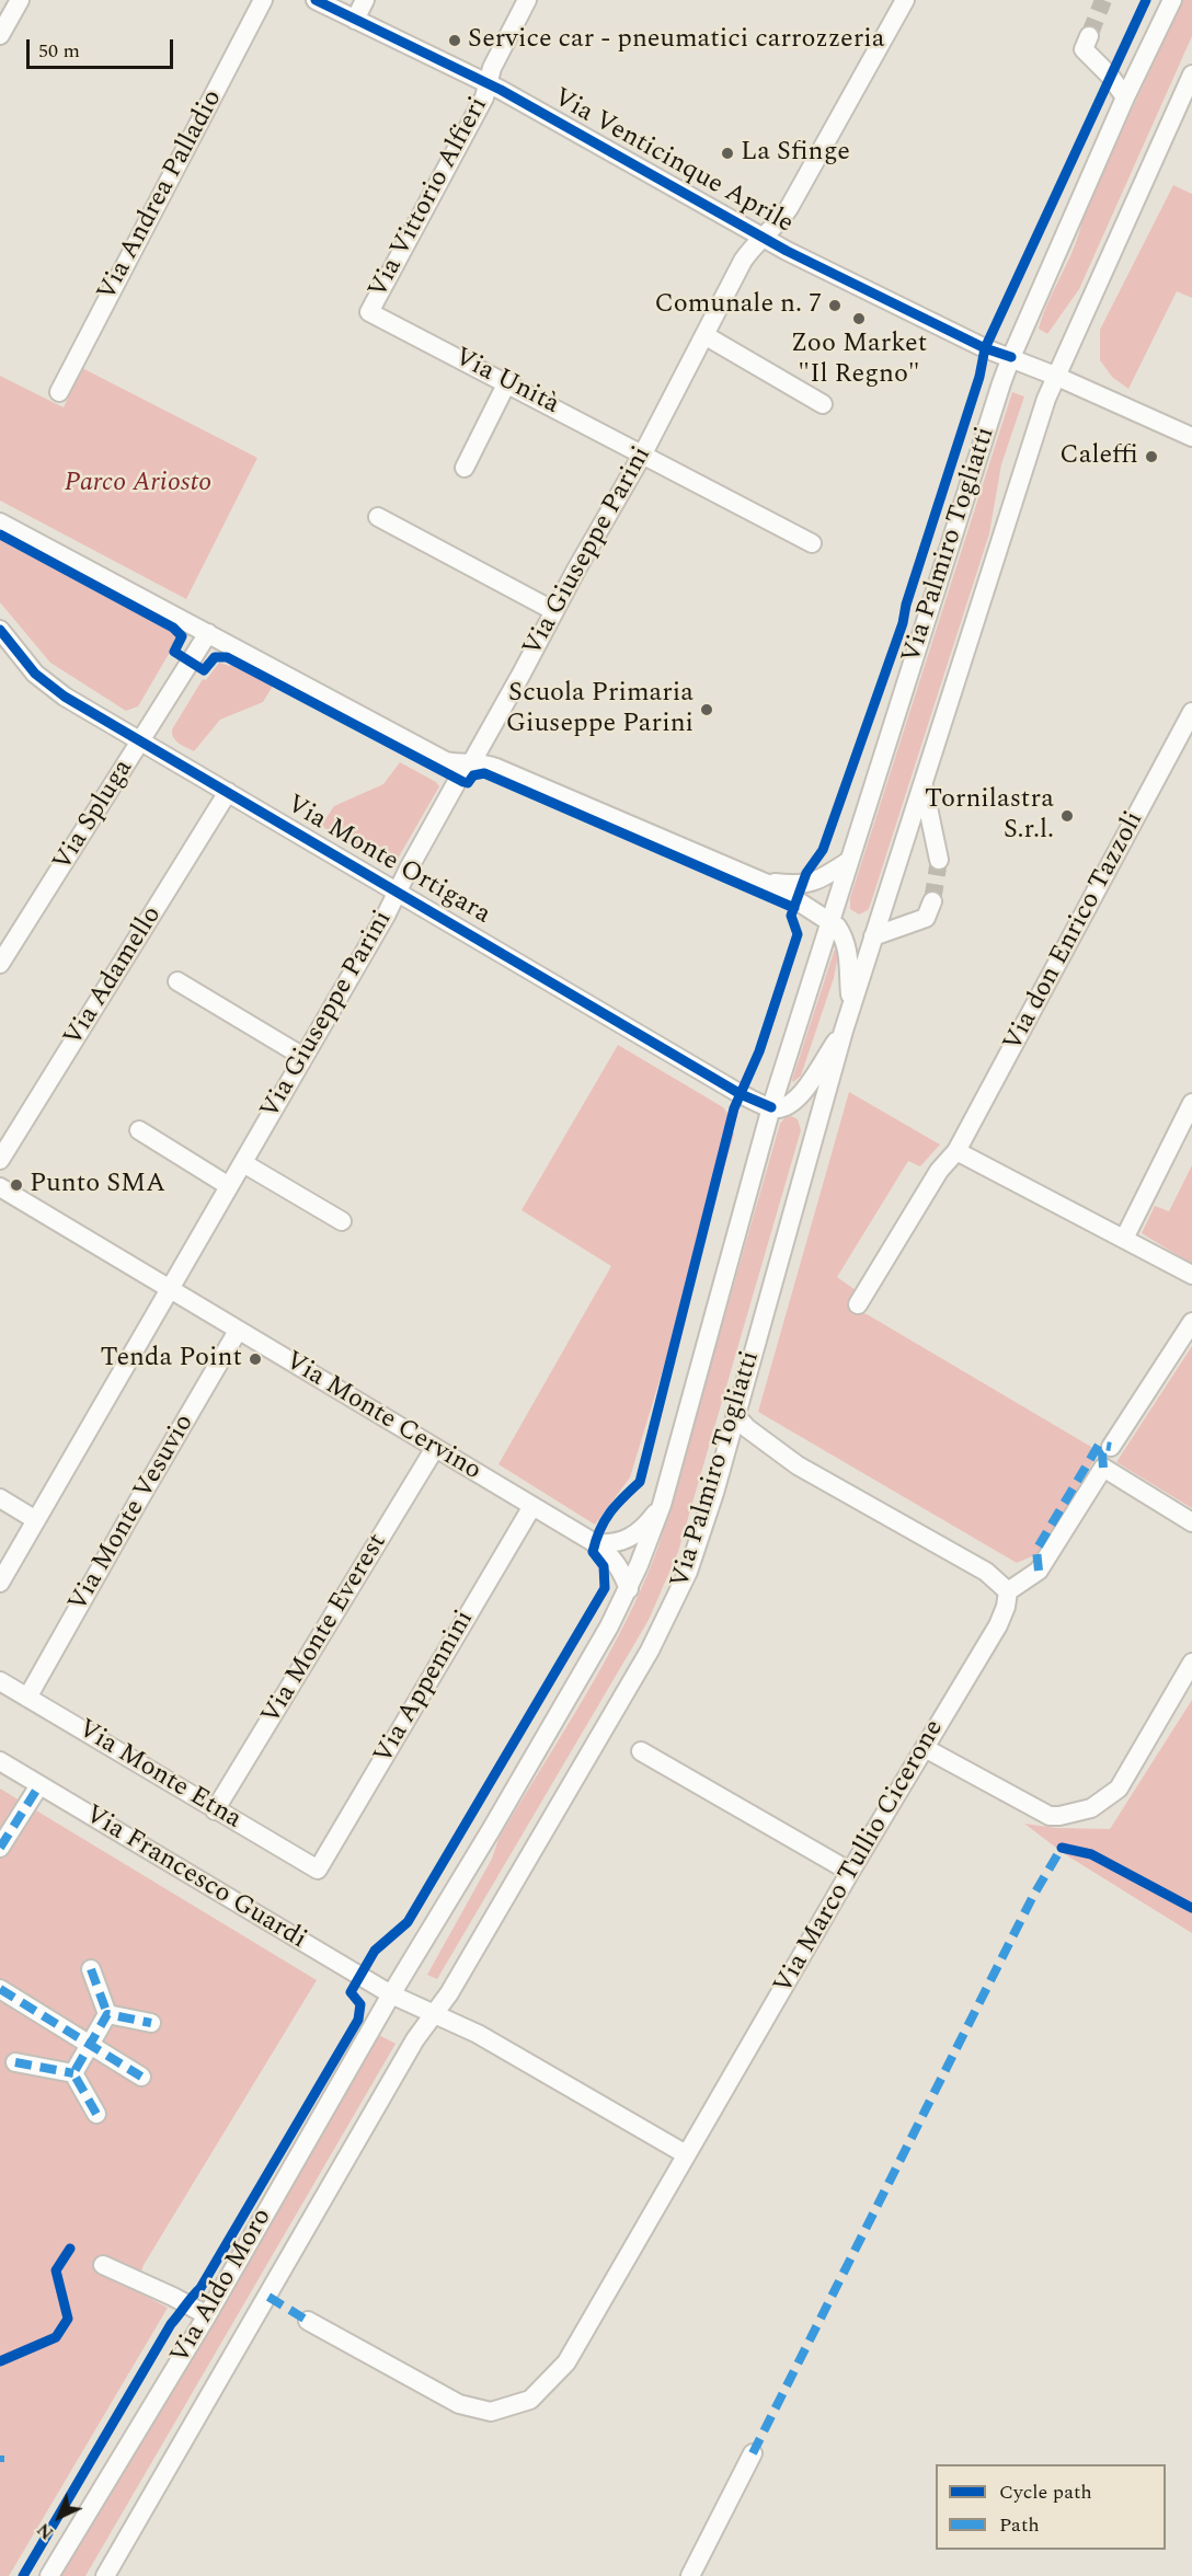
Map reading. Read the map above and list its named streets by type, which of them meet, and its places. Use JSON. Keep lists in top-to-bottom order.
{
  "streets": {
    "street": [
      "Via Venticinque Aprile",
      "Via Andrea Palladio",
      "Via Vittorio Alfieri",
      "Via Unità",
      "Via Palmiro Togliatti",
      "Via Giuseppe Parini",
      "Via Spluga",
      "Via Monte Ortigara",
      "Via don Enrico Tazzoli",
      "Via Adamello",
      "Via Monte Cervino",
      "Via Monte Vesuvio",
      "Via Monte Everest",
      "Via Appennini",
      "Via Monte Etna",
      "Via Marco Tullio Cicerone",
      "Via Francesco Guardi",
      "Via Aldo Moro"
    ]
  },
  "crossings": [
    ["Via Venticinque Aprile", "Via Vittorio Alfieri"],
    ["Via Venticinque Aprile", "Via Palmiro Togliatti"],
    ["Via Venticinque Aprile", "Via Giuseppe Parini"],
    ["Via Vittorio Alfieri", "Via Unità"],
    ["Via Unità", "Via Giuseppe Parini"],
    ["Via Palmiro Togliatti", "Via Monte Ortigara"],
    ["Via Palmiro Togliatti", "Via Monte Cervino"],
    ["Via Palmiro Togliatti", "Via Francesco Guardi"],
    ["Via Palmiro Togliatti", "Via Aldo Moro"],
    ["Via Giuseppe Parini", "Via Monte Ortigara"],
    ["Via Giuseppe Parini", "Via Monte Cervino"],
    ["Via Spluga", "Via Monte Ortigara"],
    ["Via Monte Ortigara", "Via Adamello"],
    ["Via Monte Cervino", "Via Monte Vesuvio"],
    ["Via Monte Cervino", "Via Monte Everest"],
    ["Via Monte Cervino", "Via Appennini"],
    ["Via Monte Vesuvio", "Via Monte Etna"],
    ["Via Monte Everest", "Via Monte Etna"],
    ["Via Appennini", "Via Monte Etna"],
    ["Via Francesco Guardi", "Via Aldo Moro"]
  ],
  "parks": ["Parco Ariosto"],
  "places": [
    "Service car - pneumatici carrozzeria",
    "La Sfinge",
    "Comunale n. 7",
    "Zoo Market \"Il Regno\"",
    "Caleffi",
    "Scuola Primaria Giuseppe Parini",
    "Tornilastra S.r.l.",
    "Punto SMA",
    "Tenda Point"
  ],
  "legend": ["Cycle path", "Path"],
  "scale_bar": "50 m",
  "north": "bottom left"
}
